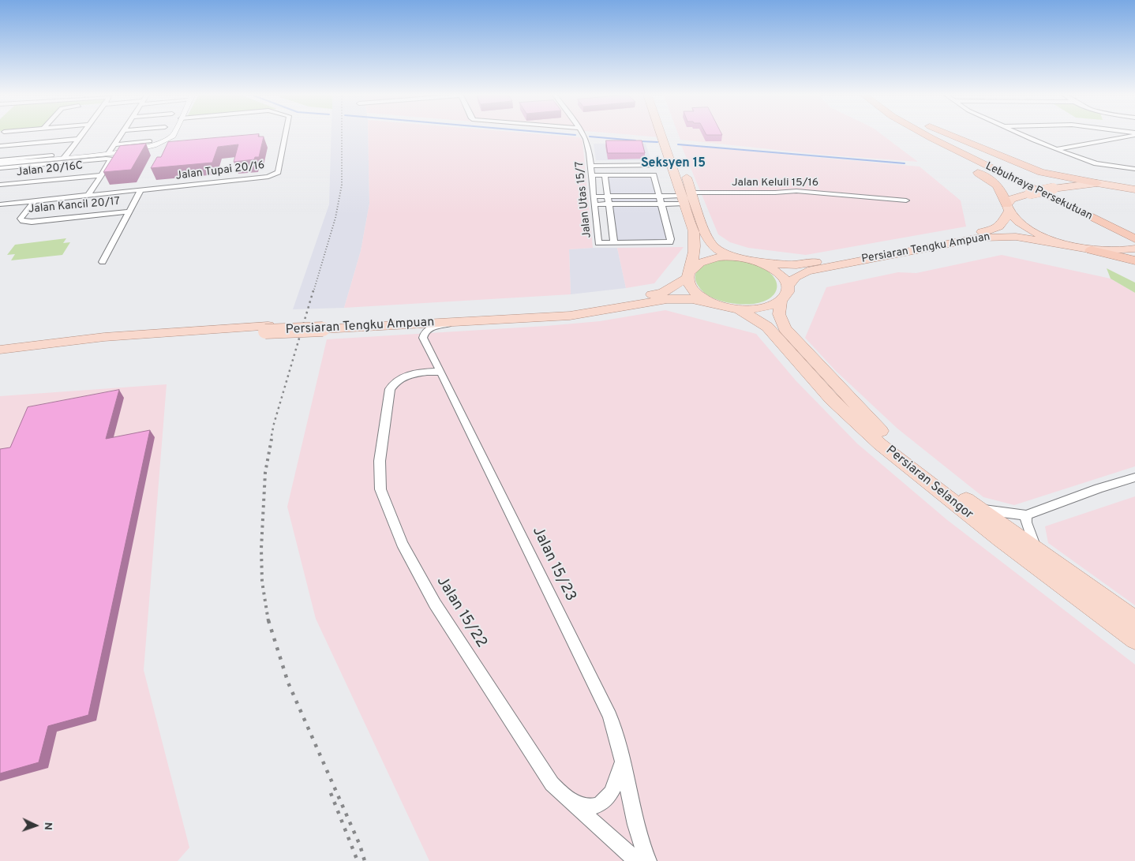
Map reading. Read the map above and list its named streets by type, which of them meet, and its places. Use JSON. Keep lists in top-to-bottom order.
{
  "streets": {
    "highway": ["Lebuhraya Persekutuan"],
    "main road": ["Persiaran Tengku Ampuan", "Persiaran Selangor"],
    "street": [
      "Jalan 20/16C",
      "Jalan Tupai 20/16",
      "Jalan Keluli 15/16",
      "Jalan Utas 15/7",
      "Jalan Kancil 20/17",
      "Jalan 15/23",
      "Jalan 15/22"
    ]
  },
  "crossings": [
    ["Jalan Tupai 20/16", "Jalan Kancil 20/17"],
    ["Persiaran Tengku Ampuan", "Persiaran Selangor"],
    ["Persiaran Tengku Ampuan", "Jalan 15/23"],
    ["Jalan 15/23", "Jalan 15/22"]
  ],
  "districts": ["Seksyen 15"],
  "north": "right"
}
